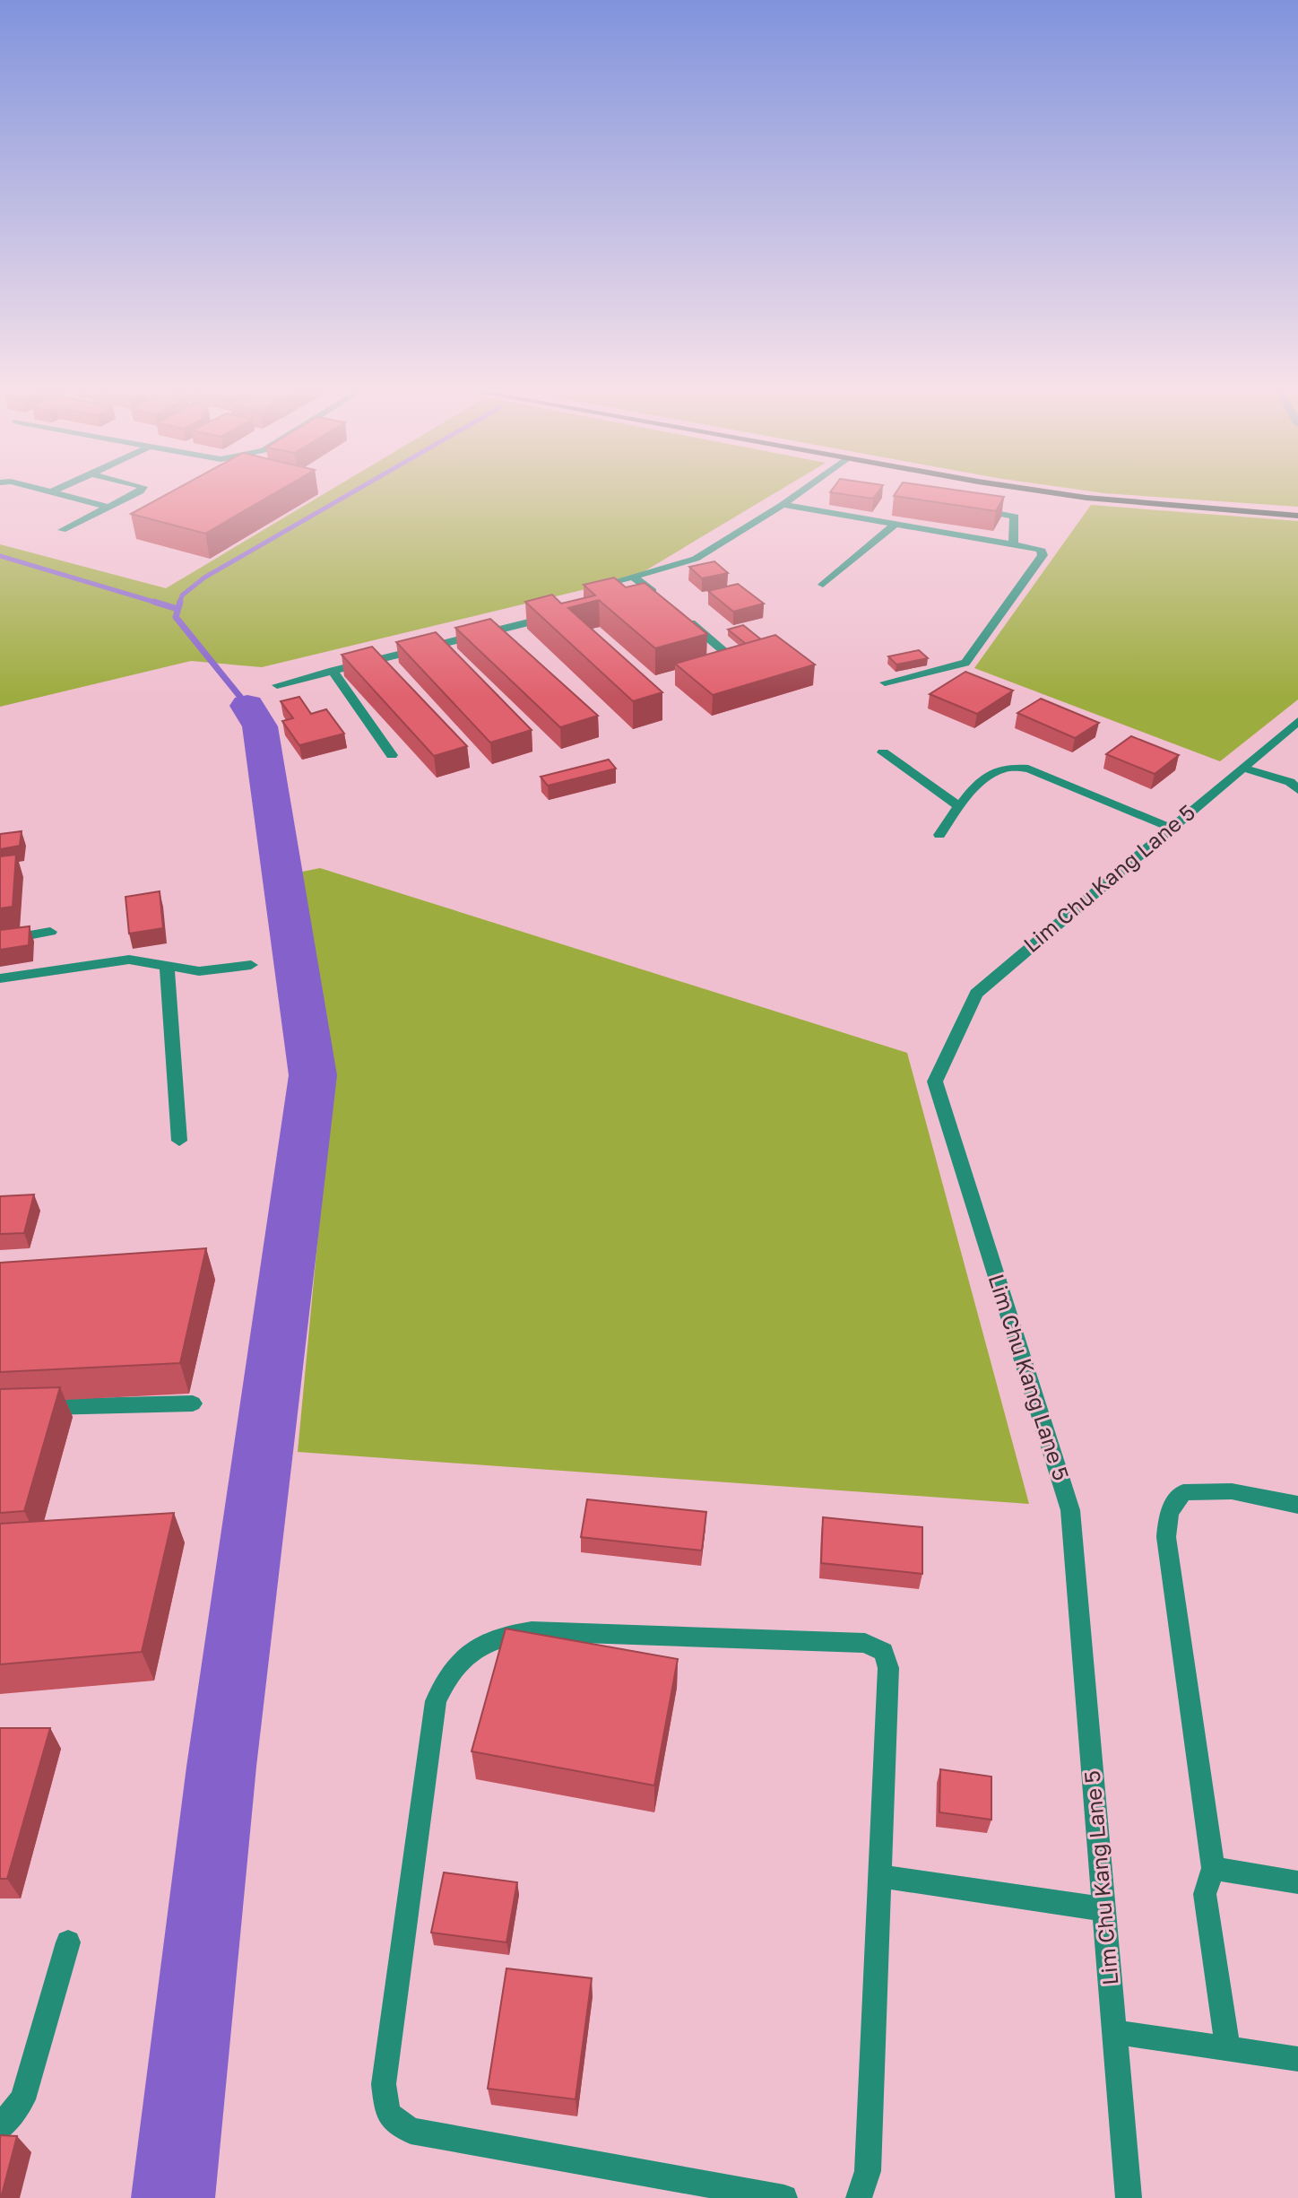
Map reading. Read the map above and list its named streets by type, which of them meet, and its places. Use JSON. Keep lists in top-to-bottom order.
{
  "streets": {
    "street": ["Lim Chu Kang Lane 5"]
  }
}
